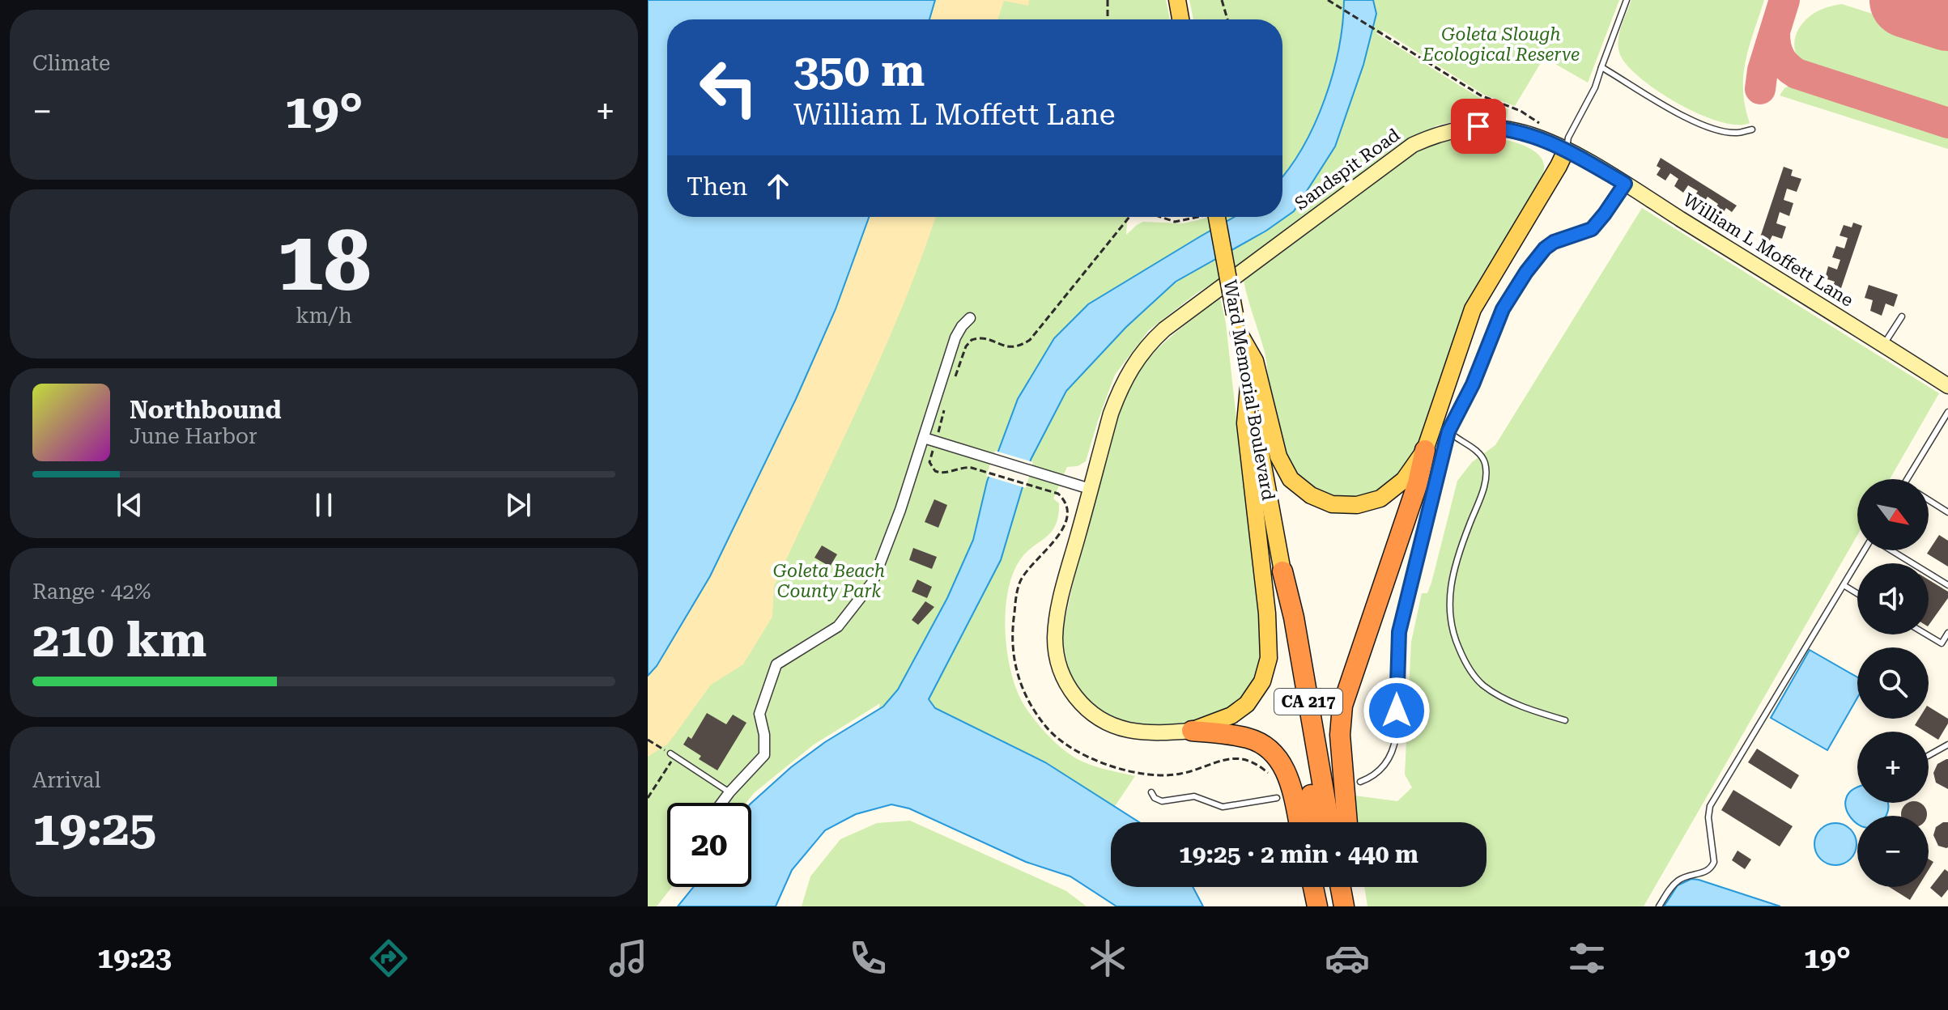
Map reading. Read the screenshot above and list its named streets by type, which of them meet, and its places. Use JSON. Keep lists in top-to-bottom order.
{
  "streets": {
    "highway": ["Ward Memorial Boulevard", "CA 217"],
    "street": ["Sandspit Road", "William L Moffett Lane"]
  },
  "crossings": [
    ["Sandspit Road", "William L Moffett Lane"]
  ],
  "parks": ["Goleta Slough Ecological Reserve", "Goleta Beach County Park"],
  "north": "bottom right",
  "page": {
    "tile": [
      "Climate",
      ["18", "km/h"],
      ["Range · 42%", "210 km"],
      ["Arrival", "19:25"]
    ],
    "turn": ["350 m", "William L Moffett Lane"],
    "heat": ["−", "19°", "+"],
    "then": "Then",
    "song": ["Northbound", "June Harbor"],
    "map_buttons": ["+", "−"],
    "limit": "20",
    "trip": "19:25 · 2 min · 440 m",
    "tabs": ["19:23", "19°"]
  }
}
